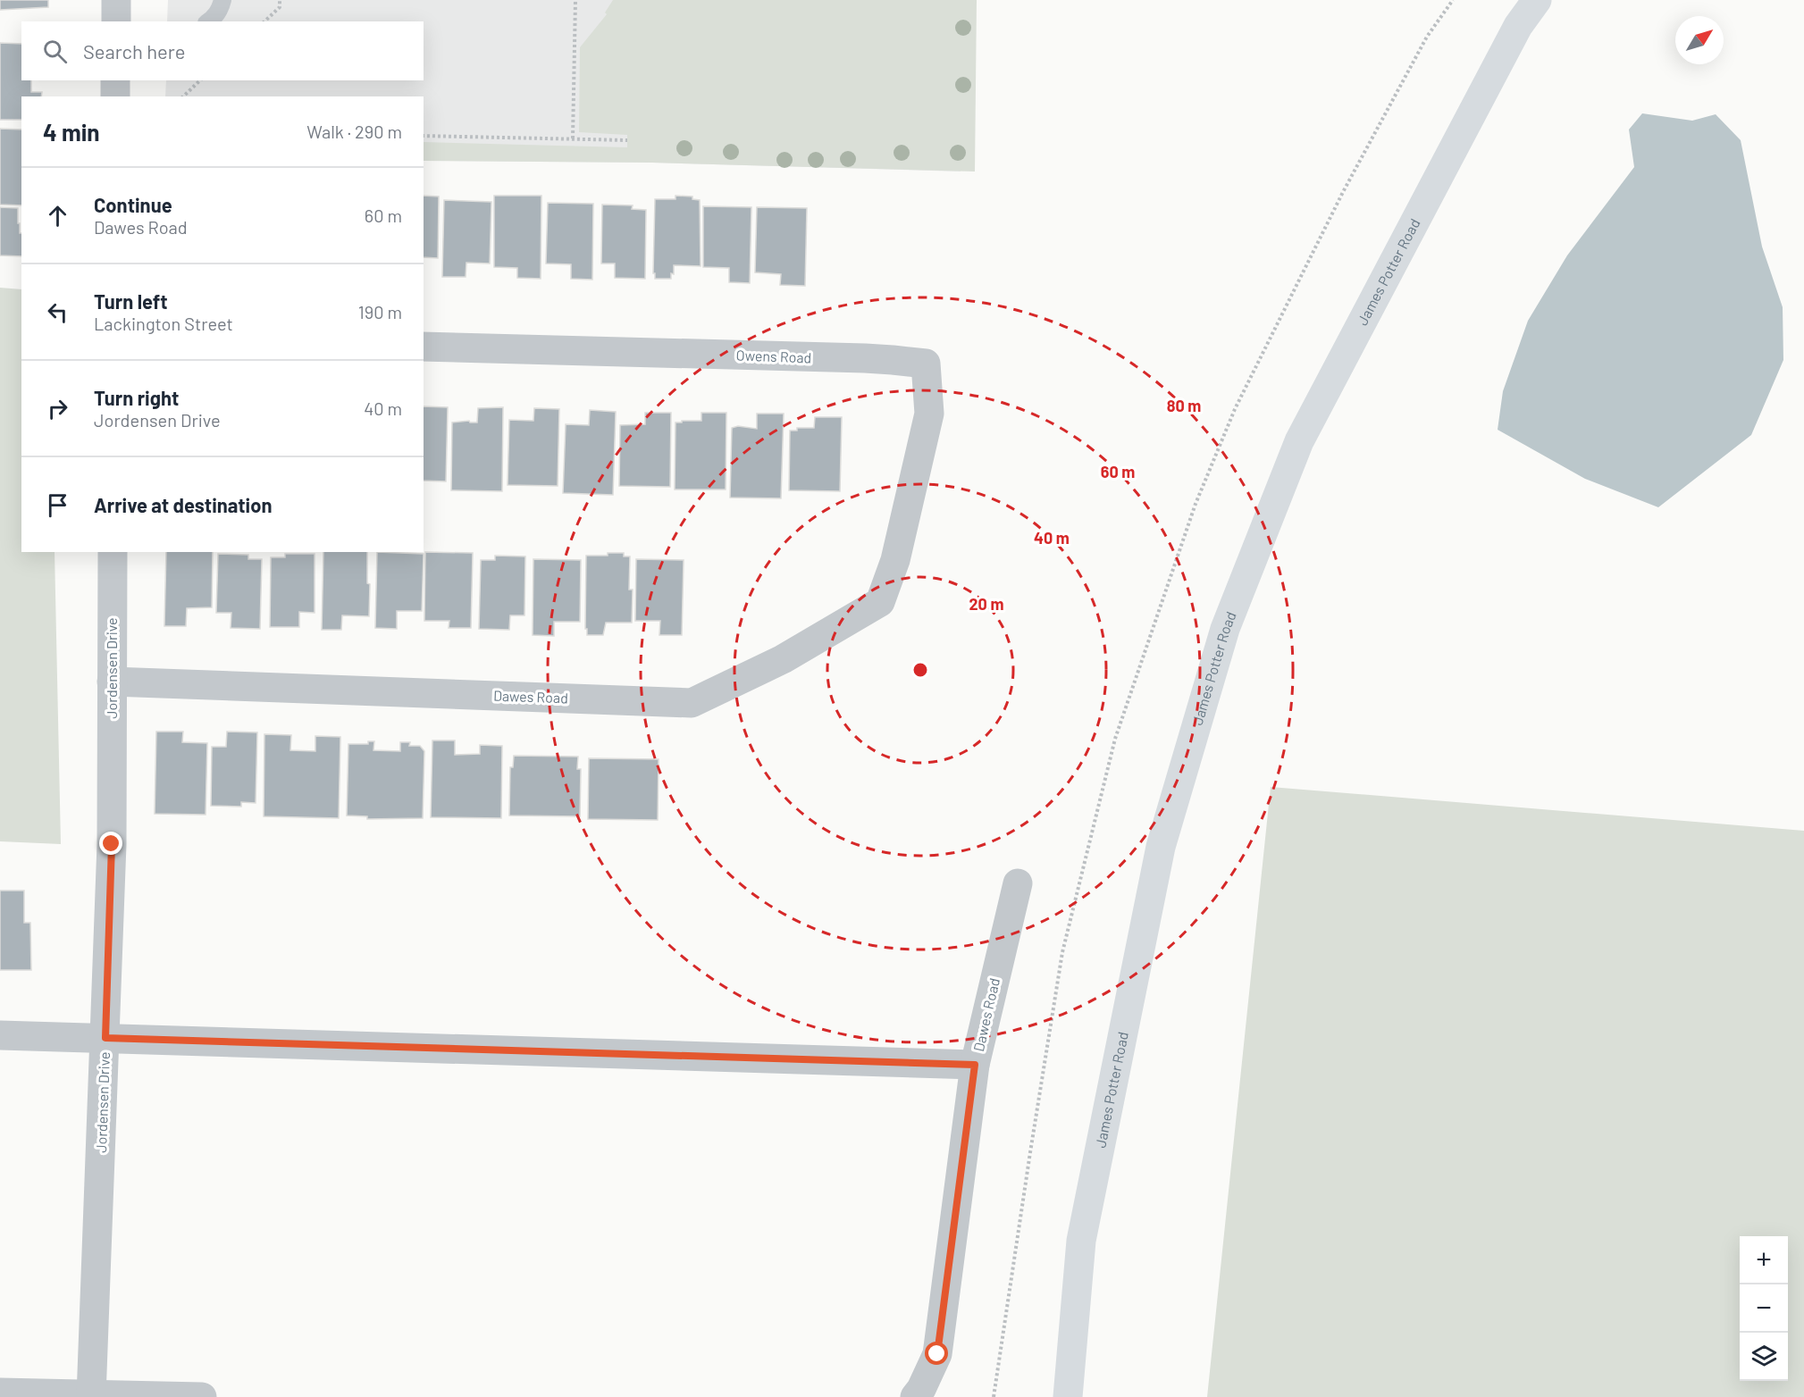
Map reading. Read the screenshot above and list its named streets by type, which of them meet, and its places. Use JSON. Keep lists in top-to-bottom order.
{
  "streets": {
    "main road": ["James Potter Road"],
    "street": ["Owens Road", "Jordensen Drive", "Dawes Road"]
  },
  "crossings": [
    ["Owens Road", "Dawes Road"],
    ["Jordensen Drive", "Dawes Road"]
  ],
  "north": "top right",
  "page": {
    "search": "Search here",
    "heading": ["4 min", "Walk · 290 m"],
    "list": [
      ["Continue", "Dawes Road", "60 m"],
      ["Turn left", "Lackington Street", "190 m"],
      ["Turn right", "Jordensen Drive", "40 m"],
      "Arrive at destination"
    ],
    "map_buttons": ["+", "−"]
  },
  "rings": [
    "80 m",
    "60 m",
    "40 m",
    "20 m"
  ]
}
